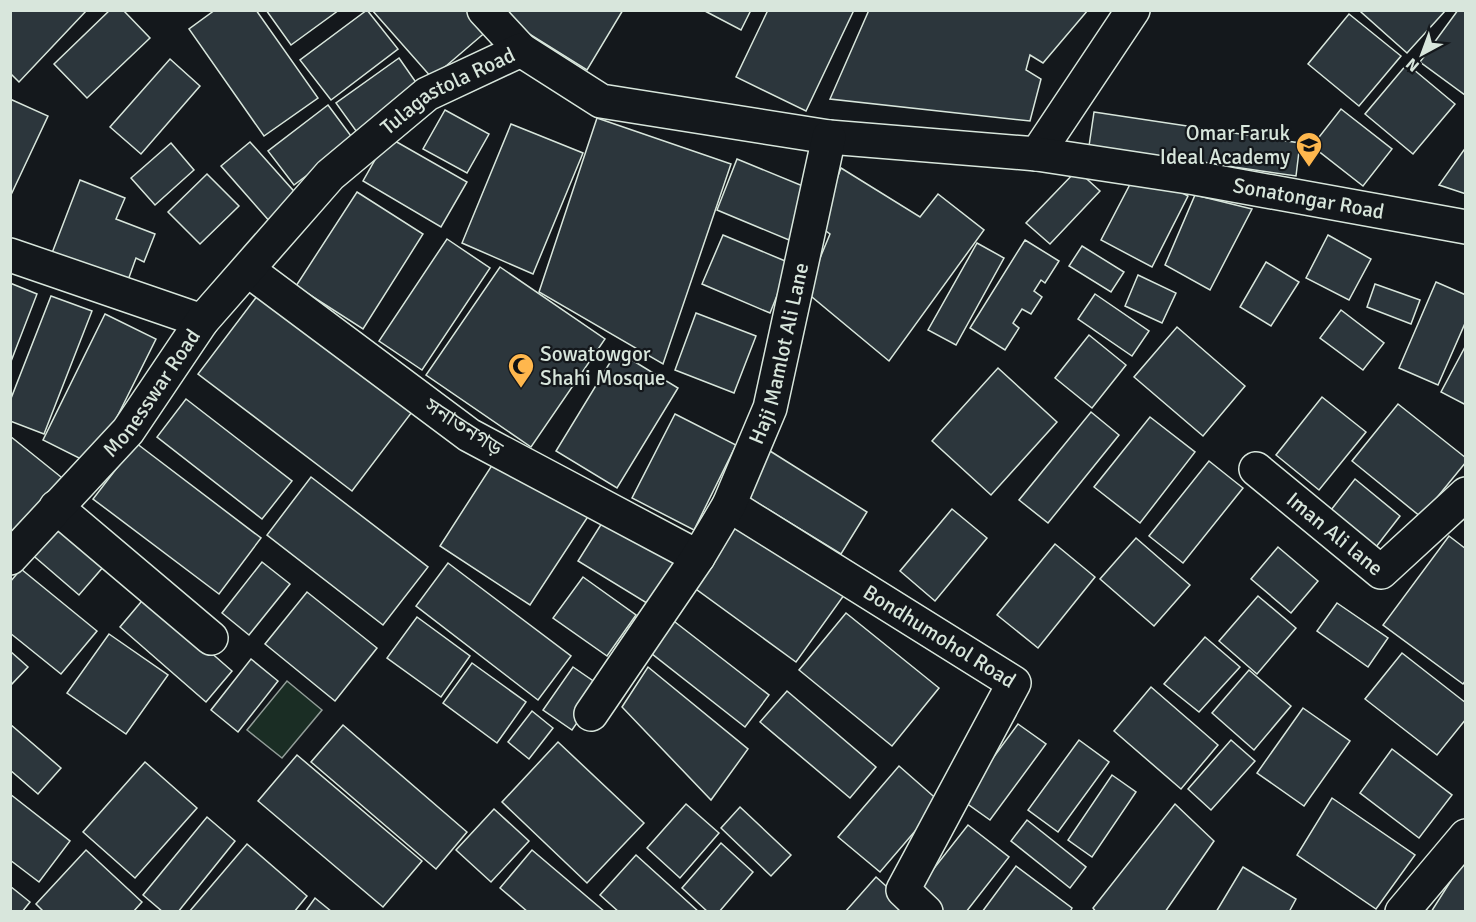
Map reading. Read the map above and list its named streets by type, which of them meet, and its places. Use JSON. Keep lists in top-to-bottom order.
{
  "streets": {
    "street": [
      "Tulagastola Road",
      "Sonatongar Road",
      "Haji Mamlot Ali Lane",
      "Monesswar Road",
      "সনাতনগড়",
      "Iman Ali lane",
      "Bondhumohol Road"
    ]
  },
  "crossings": [
    ["Tulagastola Road", "Sonatongar Road"],
    ["Tulagastola Road", "Haji Mamlot Ali Lane"],
    ["Tulagastola Road", "Monesswar Road"],
    ["Tulagastola Road", "সনাতনগড়"],
    ["Haji Mamlot Ali Lane", "সনাতনগড়"],
    ["Haji Mamlot Ali Lane", "Bondhumohol Road"]
  ],
  "places": {
    "school or university": ["Omar Faruk Ideal Academy"],
    "mosque": ["Sowatowgor Shahi Mosque"]
  },
  "north": "bottom left"
}
